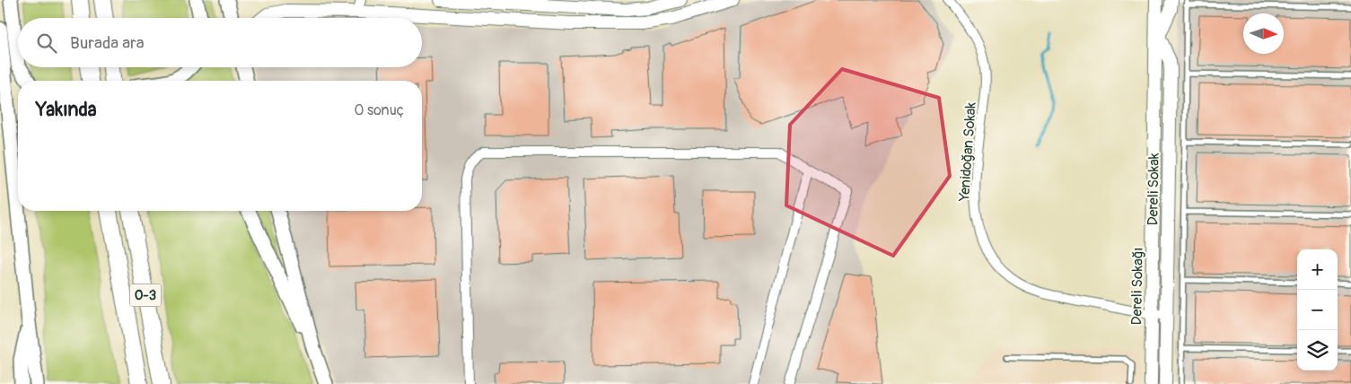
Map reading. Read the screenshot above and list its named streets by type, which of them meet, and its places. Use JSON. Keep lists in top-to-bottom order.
{
  "streets": {
    "highway": ["O-3"],
    "street": ["Yenidoğan Sokak", "Dereli Sokak", "Dereli Sokağı"]
  },
  "crossings": [
    ["Yenidoğan Sokak", "Dereli Sokak"],
    ["Yenidoğan Sokak", "Dereli Sokağı"]
  ],
  "north": "right",
  "page": {
    "search": "Burada ara",
    "heading": ["Yakında", "0 sonuç"],
    "map_buttons": ["+", "−"]
  }
}
